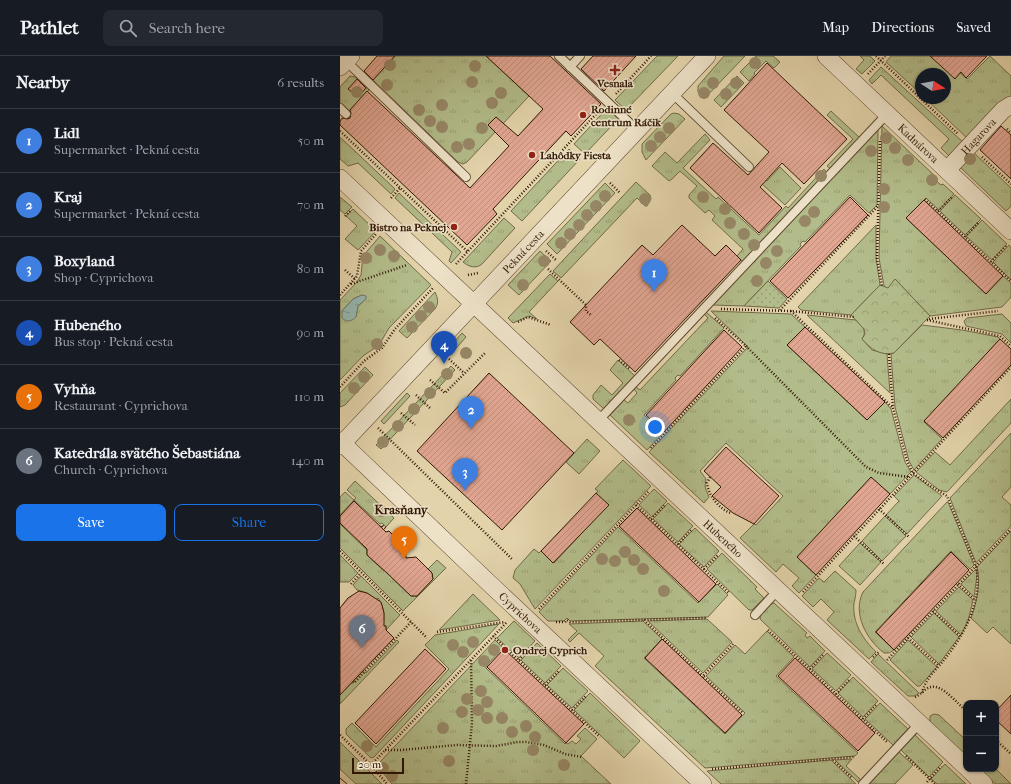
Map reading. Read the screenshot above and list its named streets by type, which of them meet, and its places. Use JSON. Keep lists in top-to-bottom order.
{
  "streets": {
    "street": [
      "Hagarova",
      "Kadnárova",
      "Pekná cesta",
      "Hubeného",
      "Cyprichova"
    ]
  },
  "crossings": [
    ["Hagarova", "Kadnárova"],
    ["Pekná cesta", "Hubeného"],
    ["Pekná cesta", "Cyprichova"]
  ],
  "districts": ["Krasňany"],
  "places": {
    "health": ["Vesnala"],
    "other": [
      "Rodinné centrum Ráčik",
      "Lahôdky Fiesta",
      "Bistro na Peknej",
      "Ondrej Cyprich"
    ]
  },
  "scale_bar": "20 m",
  "north": "right",
  "page": {
    "header": "Pathlet",
    "search": "Search here",
    "nav": ["Map", "Directions", "Saved"],
    "heading": ["Nearby", "6 results"],
    "list": [
      {
        "mark": "1",
        "name": "Lidl",
        "note": "Supermarket · Pekná cesta",
        "value": "50 m"
      },
      {
        "mark": "2",
        "name": "Kraj",
        "note": "Supermarket · Pekná cesta",
        "value": "70 m"
      },
      {
        "mark": "3",
        "name": "Boxyland",
        "note": "Shop · Cyprichova",
        "value": "80 m"
      },
      {
        "mark": "4",
        "name": "Hubeného",
        "note": "Bus stop · Pekná cesta",
        "value": "90 m"
      },
      {
        "mark": "5",
        "name": "Vyhňa",
        "note": "Restaurant · Cyprichova",
        "value": "110 m"
      },
      {
        "mark": "6",
        "name": "Katedrála svätého Šebastiána",
        "note": "Church · Cyprichova",
        "value": "140 m"
      }
    ],
    "pins": [
      "1",
      "4",
      "2",
      "3",
      "5",
      "6"
    ],
    "buttons": ["Save", "Share"],
    "map_buttons": ["+", "−"],
    "scale": "20 m"
  }
}
